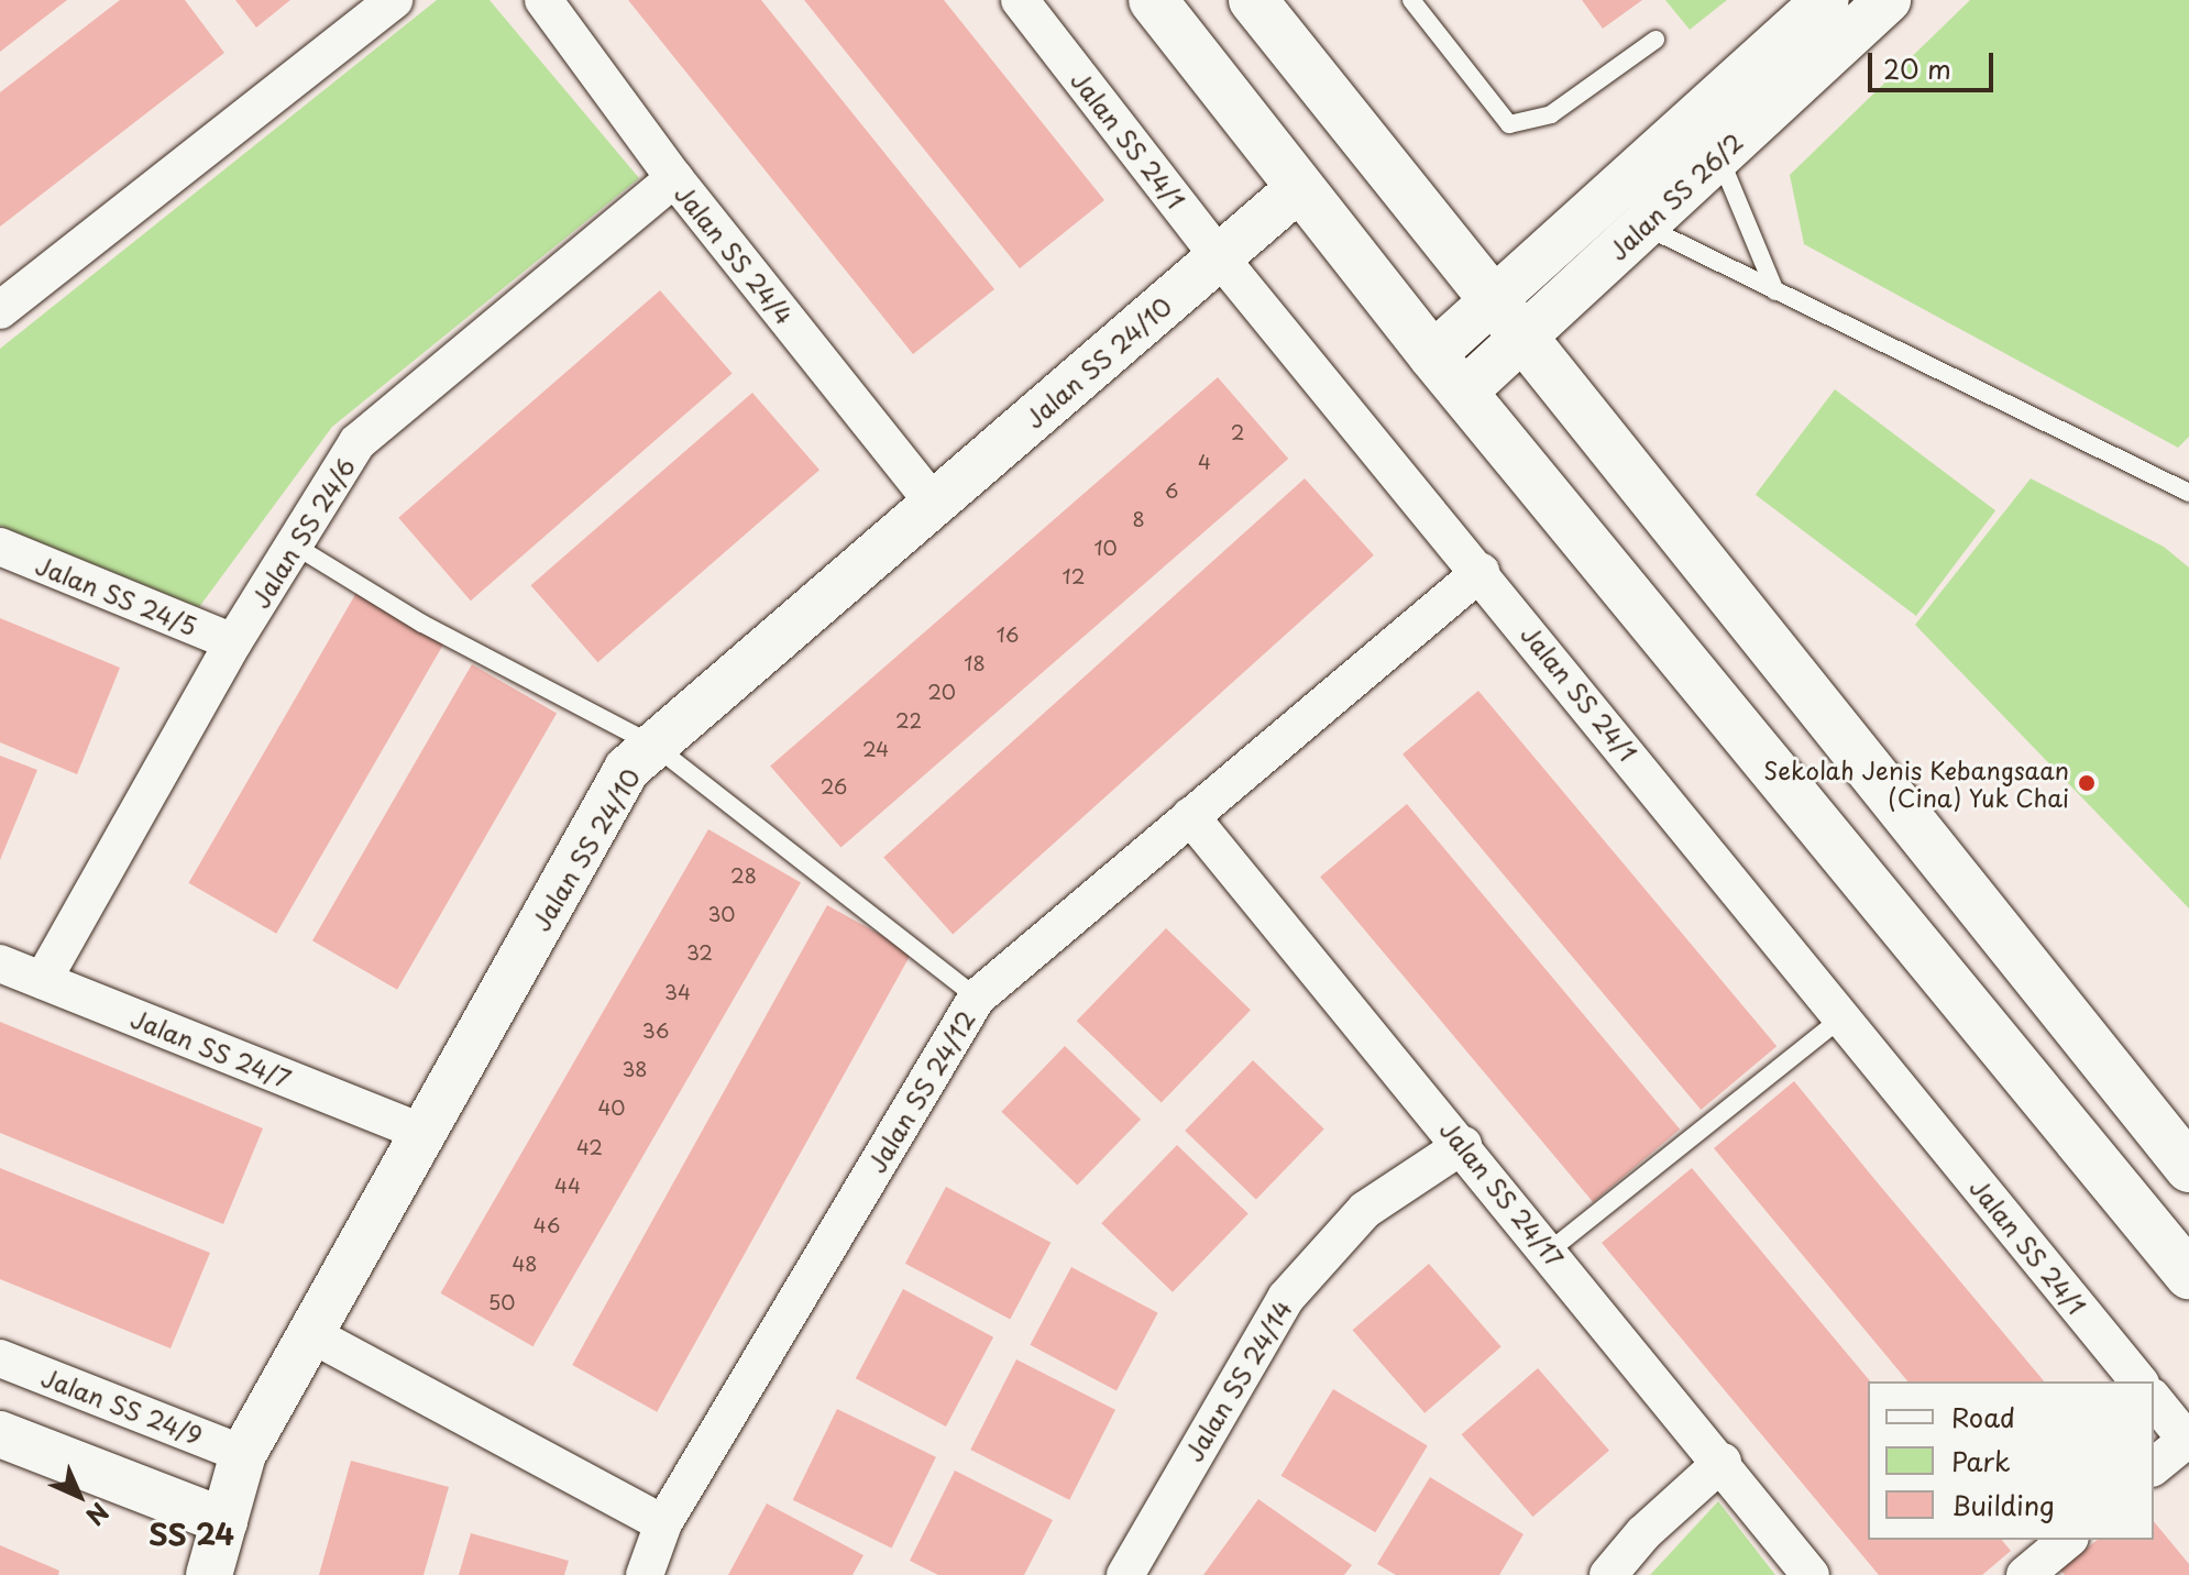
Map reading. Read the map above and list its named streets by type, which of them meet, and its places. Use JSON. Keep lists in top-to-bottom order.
{
  "streets": {
    "street": [
      "Jalan SS 24/1",
      "Jalan SS 26/2",
      "Jalan SS 24/4",
      "Jalan SS 24/10",
      "Jalan SS 24/6",
      "Jalan SS 24/5",
      "Jalan SS 24/7",
      "Jalan SS 24/12",
      "Jalan SS 24/17",
      "Jalan SS 24/14",
      "Jalan SS 24/9"
    ]
  },
  "crossings": [
    ["Jalan SS 24/1", "Jalan SS 24/10"],
    ["Jalan SS 24/1", "Jalan SS 24/12"],
    ["Jalan SS 24/4", "Jalan SS 24/10"],
    ["Jalan SS 24/4", "Jalan SS 24/6"],
    ["Jalan SS 24/10", "Jalan SS 24/7"],
    ["Jalan SS 24/10", "Jalan SS 24/9"],
    ["Jalan SS 24/6", "Jalan SS 24/5"],
    ["Jalan SS 24/6", "Jalan SS 24/7"],
    ["Jalan SS 24/12", "Jalan SS 24/17"],
    ["Jalan SS 24/17", "Jalan SS 24/14"]
  ],
  "districts": ["SS 24"],
  "places": ["Sekolah Jenis Kebangsaan (Cina) Yuk Chai"],
  "house_numbers": [
    "2",
    "4",
    "6",
    "8",
    "10",
    "12",
    "16",
    "18",
    "20",
    "22",
    "24",
    "26",
    "28",
    "30",
    "32",
    "34",
    "36",
    "38",
    "40",
    "42",
    "44",
    "46",
    "48",
    "50"
  ],
  "legend": ["Road", "Park", "Building"],
  "scale_bar": "20 m",
  "north": "bottom right"
}
